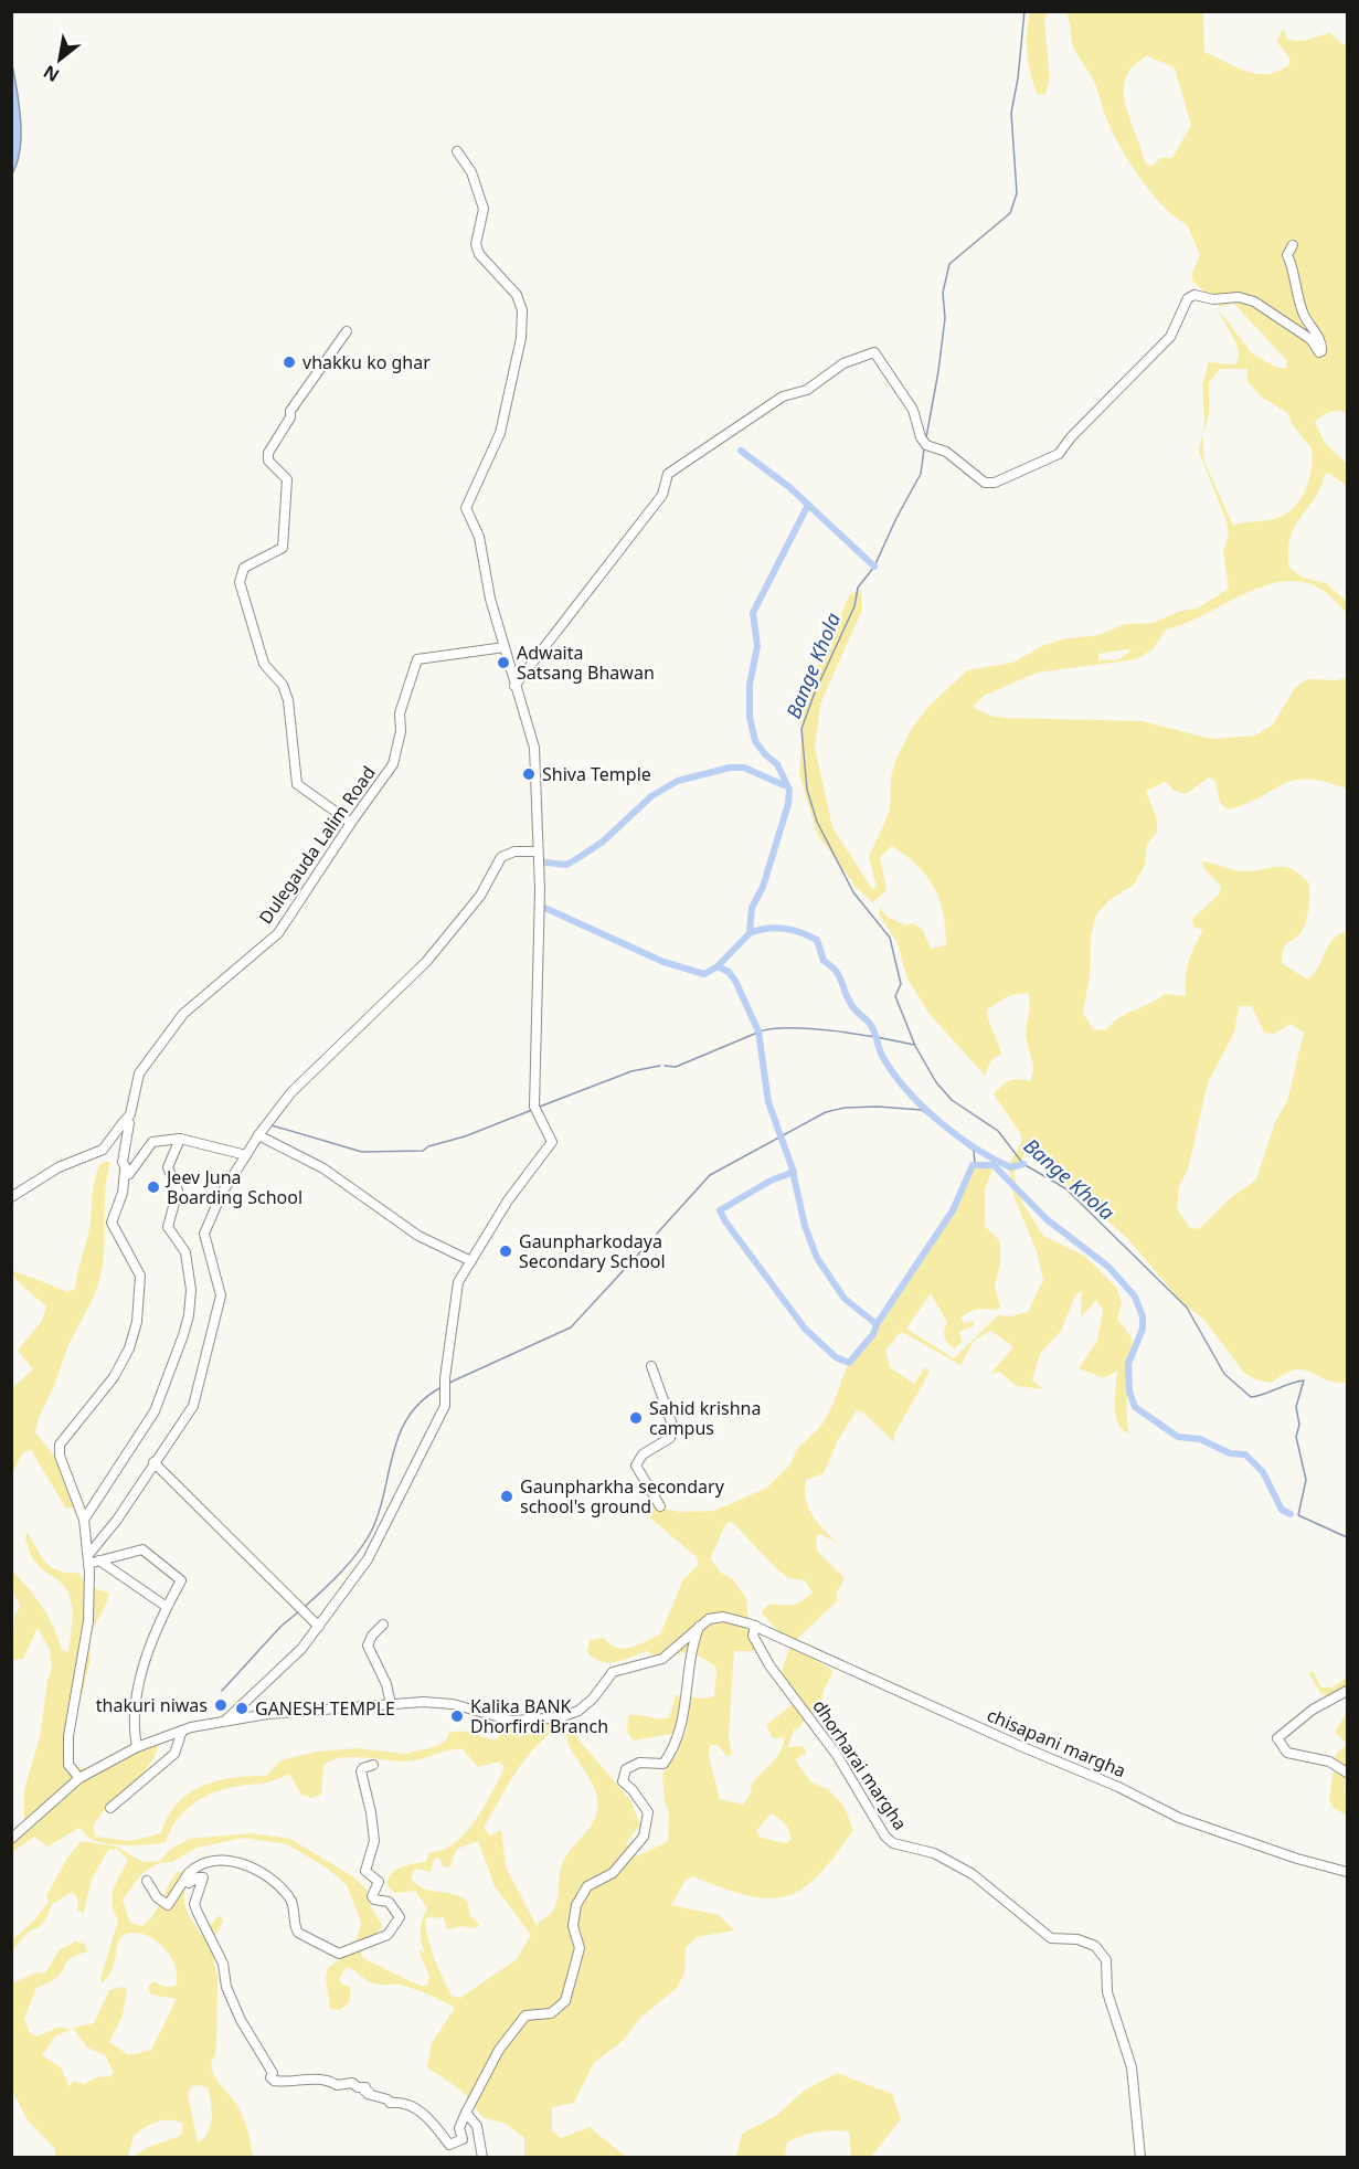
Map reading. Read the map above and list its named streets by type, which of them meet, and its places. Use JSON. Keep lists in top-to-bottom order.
{
  "streets": {
    "street": ["Dulegauda Lalim Road", "chisapani margha", "dhorharai margha"]
  },
  "crossings": [
    ["chisapani margha", "dhorharai margha"]
  ],
  "water": ["Bange Khola"],
  "places": [
    "vhakku ko ghar",
    "Adwaita Satsang Bhawan",
    "Shiva Temple",
    "Jeev Juna Boarding School",
    "Gaunpharkodaya Secondary School",
    "Sahid krishna campus",
    "Gaunpharkha secondary school's ground",
    "thakuri niwas",
    "GANESH TEMPLE",
    "Kalika BANK Dhorfirdi Branch"
  ],
  "north": "bottom left"
}
